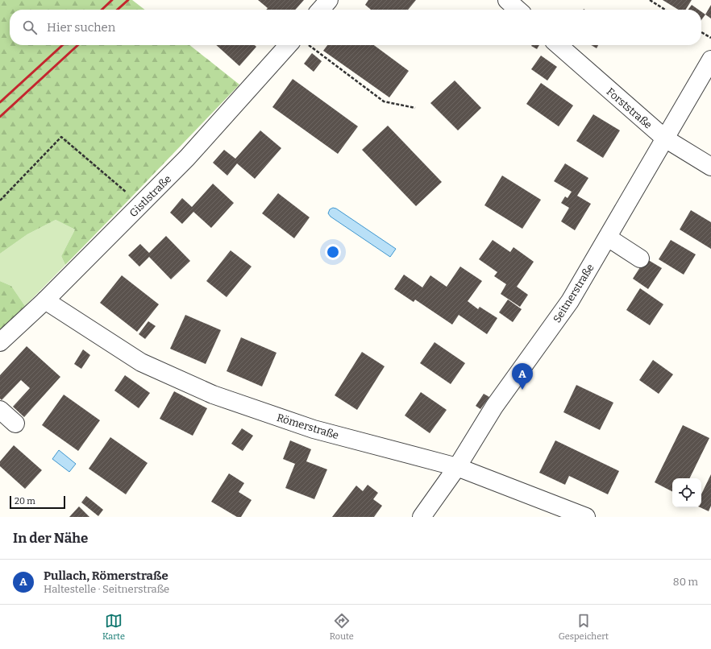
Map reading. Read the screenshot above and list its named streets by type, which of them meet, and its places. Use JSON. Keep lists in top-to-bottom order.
{
  "streets": {
    "street": [
      "Forststraße",
      "Gistlstraße",
      "Seitnerstraße",
      "Römerstraße"
    ]
  },
  "crossings": [
    ["Forststraße", "Seitnerstraße"],
    ["Gistlstraße", "Römerstraße"],
    ["Seitnerstraße", "Römerstraße"]
  ],
  "scale_bar": "20 m",
  "page": {
    "search": "Hier suchen",
    "pins": "A",
    "scale": "20 m",
    "heading": "In der Nähe",
    "list": [
      {
        "mark": "A",
        "name": "Pullach, Römerstraße",
        "note": "Haltestelle · Seitnerstraße",
        "value": "80 m"
      }
    ],
    "nav": ["Karte", "Route", "Gespeichert"]
  }
}
